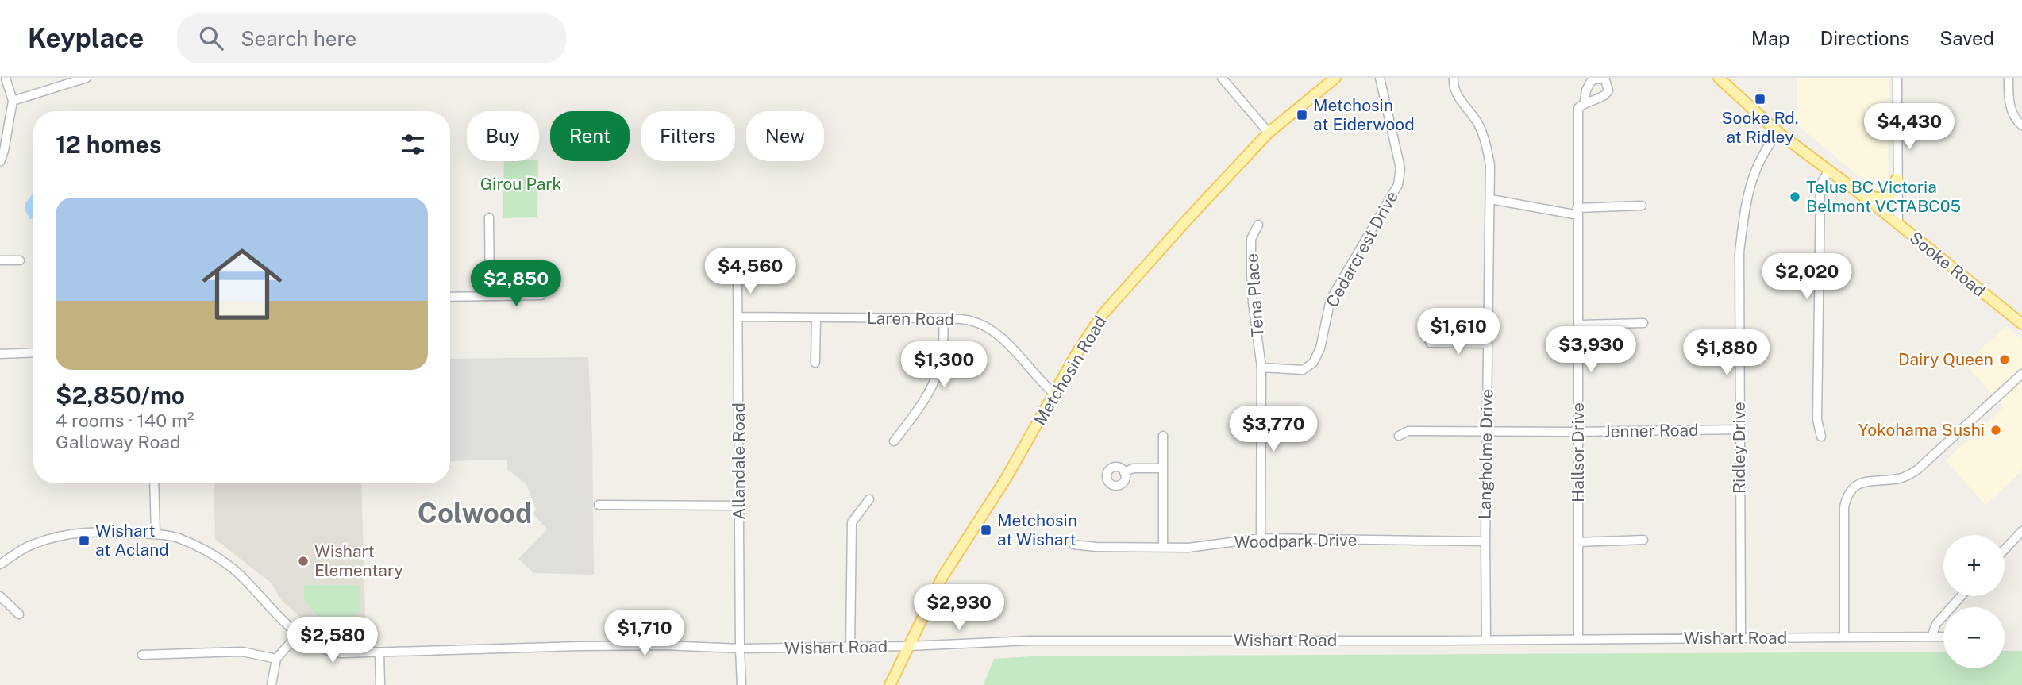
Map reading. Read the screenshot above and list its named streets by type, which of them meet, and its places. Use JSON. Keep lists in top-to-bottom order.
{
  "streets": {
    "main road": ["Sooke Road", "Metchosin Road"],
    "street": [
      "Cedarcrest Drive",
      "Tena Place",
      "Laren Road",
      "Jenner Road",
      "Ridley Drive",
      "Hallsor Drive",
      "Langholme Drive",
      "Allandale Road",
      "Woodpark Drive",
      "Wishart Road"
    ]
  },
  "crossings": [
    ["Cedarcrest Drive", "Tena Place"],
    ["Sooke Road", "Ridley Drive"],
    ["Laren Road", "Metchosin Road"],
    ["Laren Road", "Allandale Road"],
    ["Metchosin Road", "Wishart Road"],
    ["Jenner Road", "Ridley Drive"],
    ["Jenner Road", "Hallsor Drive"],
    ["Jenner Road", "Langholme Drive"],
    ["Ridley Drive", "Wishart Road"],
    ["Hallsor Drive", "Wishart Road"],
    ["Langholme Drive", "Woodpark Drive"],
    ["Langholme Drive", "Wishart Road"],
    ["Allandale Road", "Wishart Road"]
  ],
  "districts": ["Colwood"],
  "parks": ["Girou Park"],
  "places": {
    "transit": [
      "Sooke Rd. at Ridley",
      "Metchosin at Eiderwood",
      "Metchosin at Wishart",
      "Wishart at Acland"
    ],
    "other": [
      "Telus BC Victoria Belmont VCTABC05",
      "Dairy Queen",
      "Yokohama Sushi",
      "Wishart Elementary"
    ]
  },
  "page": {
    "header": "Keyplace",
    "search": "Search here",
    "nav": ["Map", "Directions", "Saved"],
    "price": [
      "$4,430",
      "$4,560",
      "$2,020",
      "$2,850",
      "$1,610",
      "$3,930",
      "$1,880",
      "$1,300",
      "$3,770",
      "$2,930",
      "$1,710",
      "$2,580"
    ],
    "chip": [
      "Buy",
      "Rent",
      "Filters",
      "New"
    ],
    "heading": "12 homes",
    "list": [
      {
        "name": "$2,850/mo",
        "note": "4 rooms · 140 m² · Galloway Road"
      }
    ],
    "map_buttons": ["+", "−"]
  }
}
